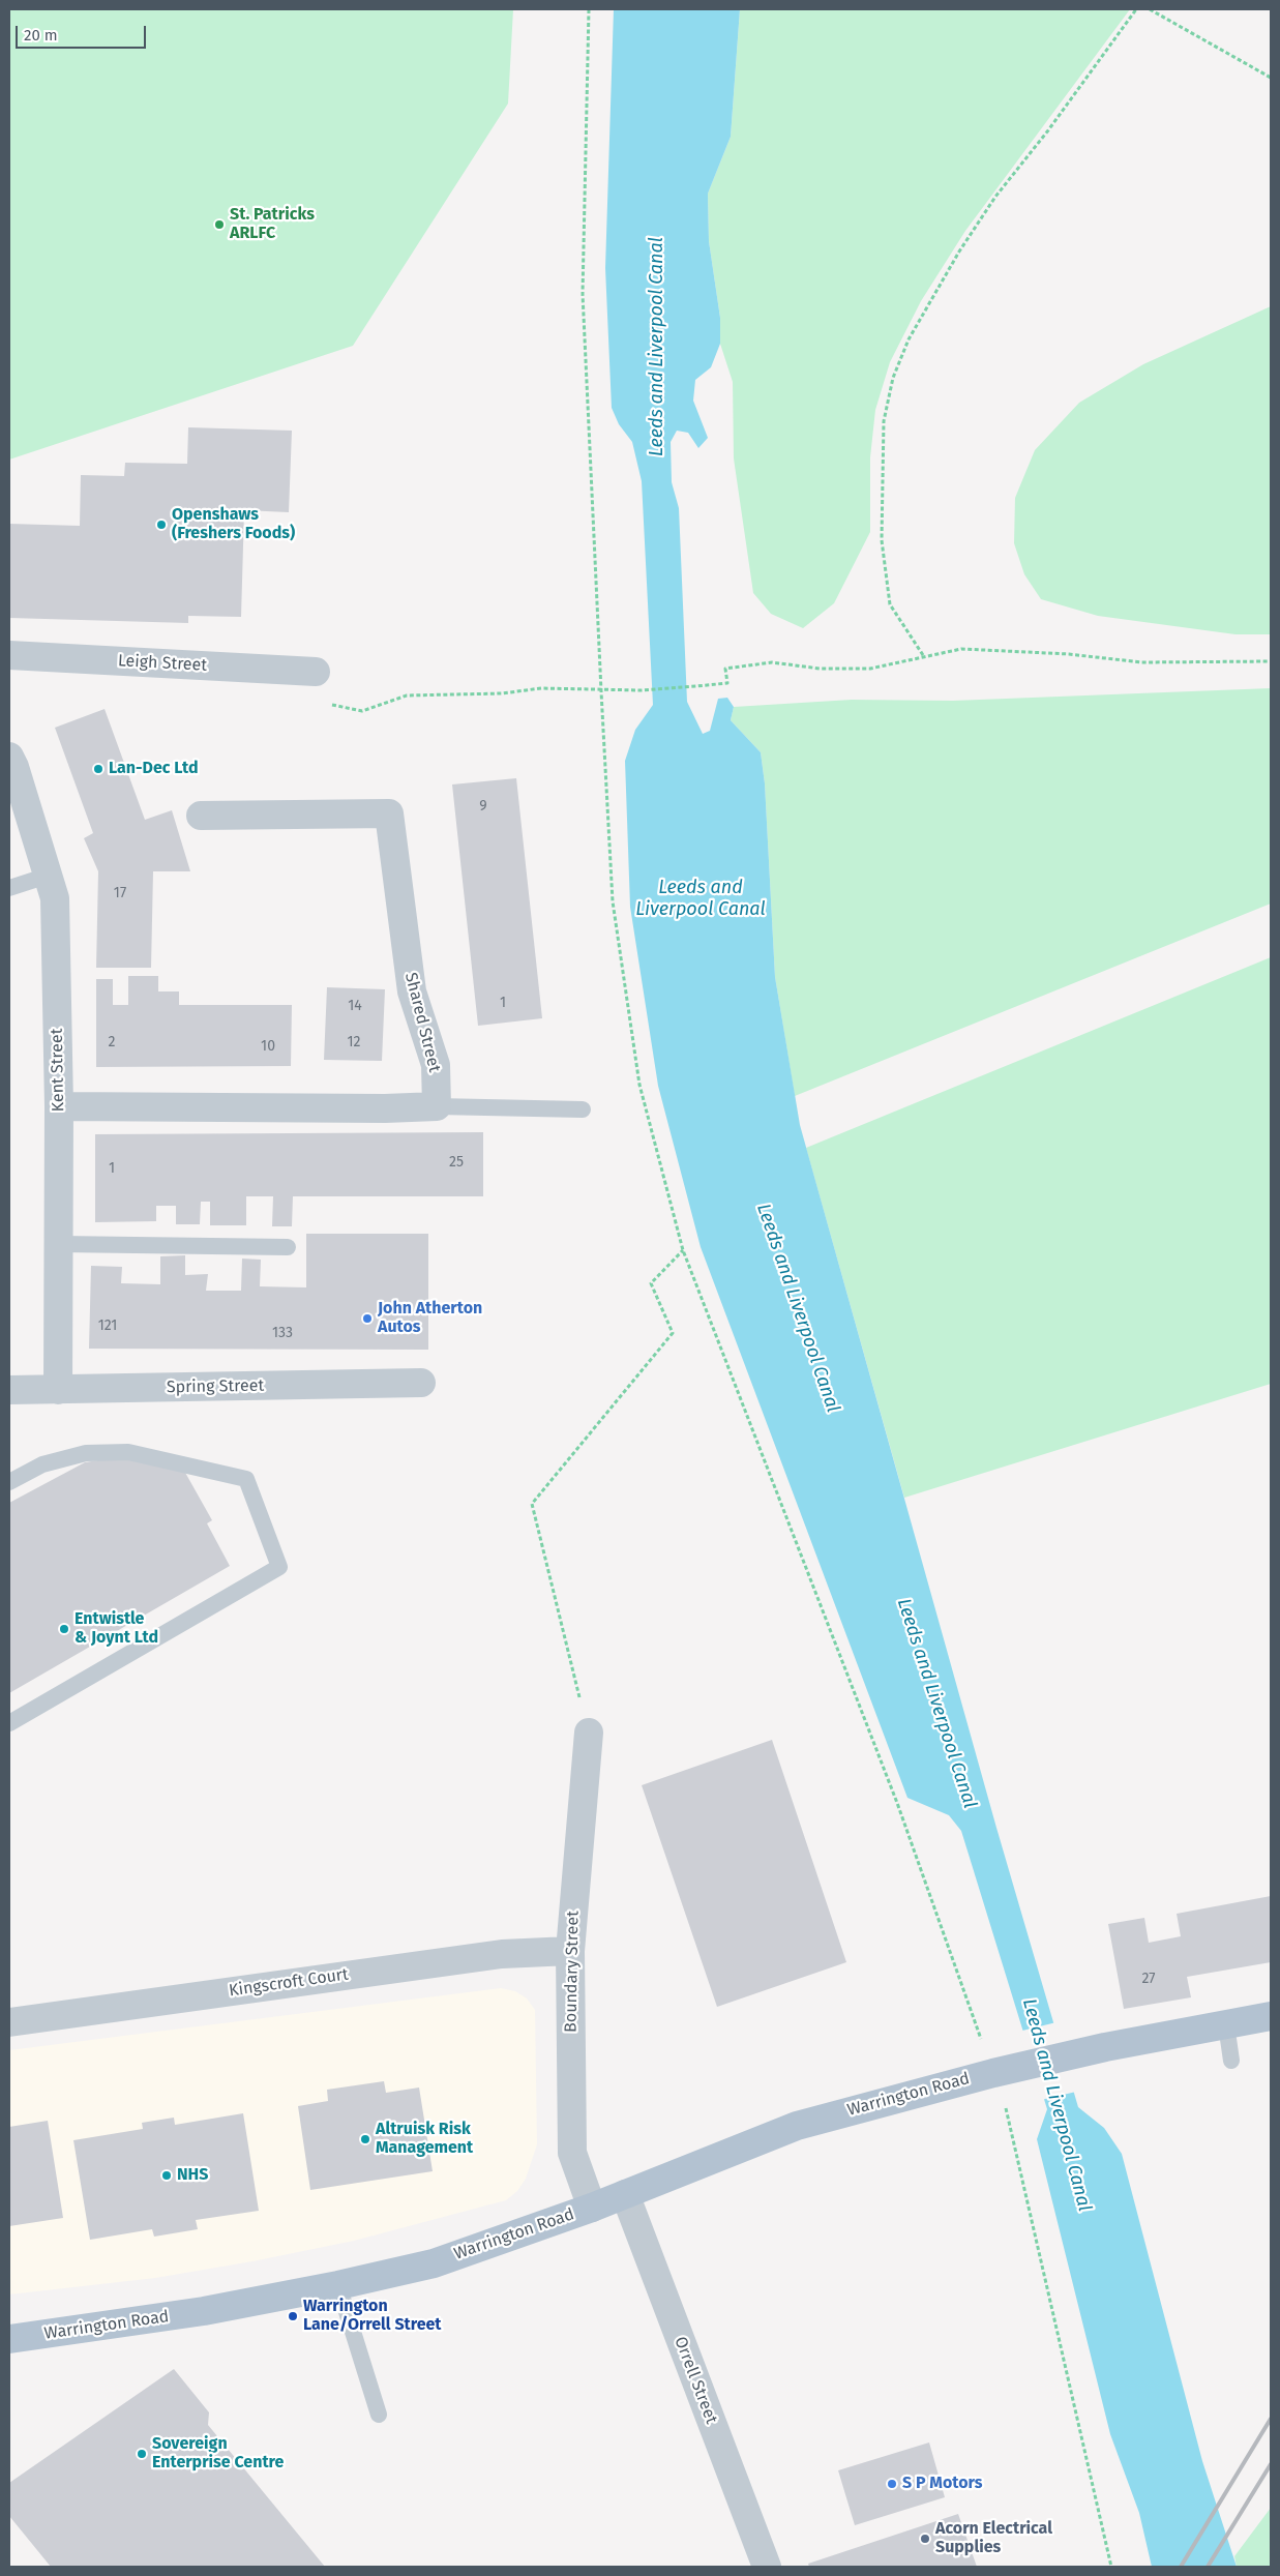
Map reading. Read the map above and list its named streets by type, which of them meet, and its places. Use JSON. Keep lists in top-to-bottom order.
{
  "streets": {
    "main road": ["Warrington Road"],
    "street": [
      "Leigh Street",
      "Shared Street",
      "Kent Street",
      "Spring Street",
      "Boundary Street",
      "Kingscroft Court",
      "Orrell Street"
    ]
  },
  "crossings": [
    ["Kent Street", "Spring Street"],
    ["Boundary Street", "Kingscroft Court"],
    ["Boundary Street", "Warrington Road"],
    ["Warrington Road", "Orrell Street"]
  ],
  "water": ["Leeds and Liverpool Canal"],
  "places": [
    "St. Patricks ARLFC",
    "Openshaws (Freshers Foods)",
    "Lan-Dec Ltd",
    "John Atherton Autos",
    "Entwistle & Joynt Ltd",
    "Altruisk Risk Management",
    "NHS",
    "Warrington Lane/Orrell Street",
    "Sovereign Enterprise Centre",
    "S P Motors",
    "Acorn Electrical Supplies"
  ],
  "house_numbers": [
    "9",
    "17",
    "1",
    "14",
    "2",
    "12",
    "10",
    "25",
    "1",
    "121",
    "133",
    "27"
  ],
  "scale_bar": "20 m"
}
